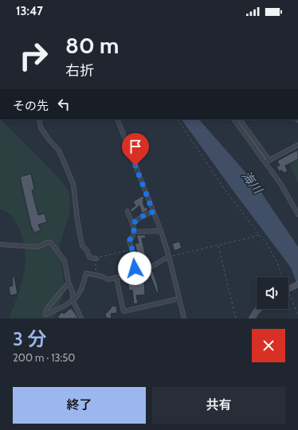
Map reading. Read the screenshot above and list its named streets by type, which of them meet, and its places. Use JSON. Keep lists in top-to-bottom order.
{
  "water": ["海川"],
  "page": {
    "status": "13:47",
    "turn": ["80 m", "右折"],
    "then": "その先",
    "heading": ["3 分", "200 m · 13:50"],
    "buttons": ["終了", "共有"]
  }
}
